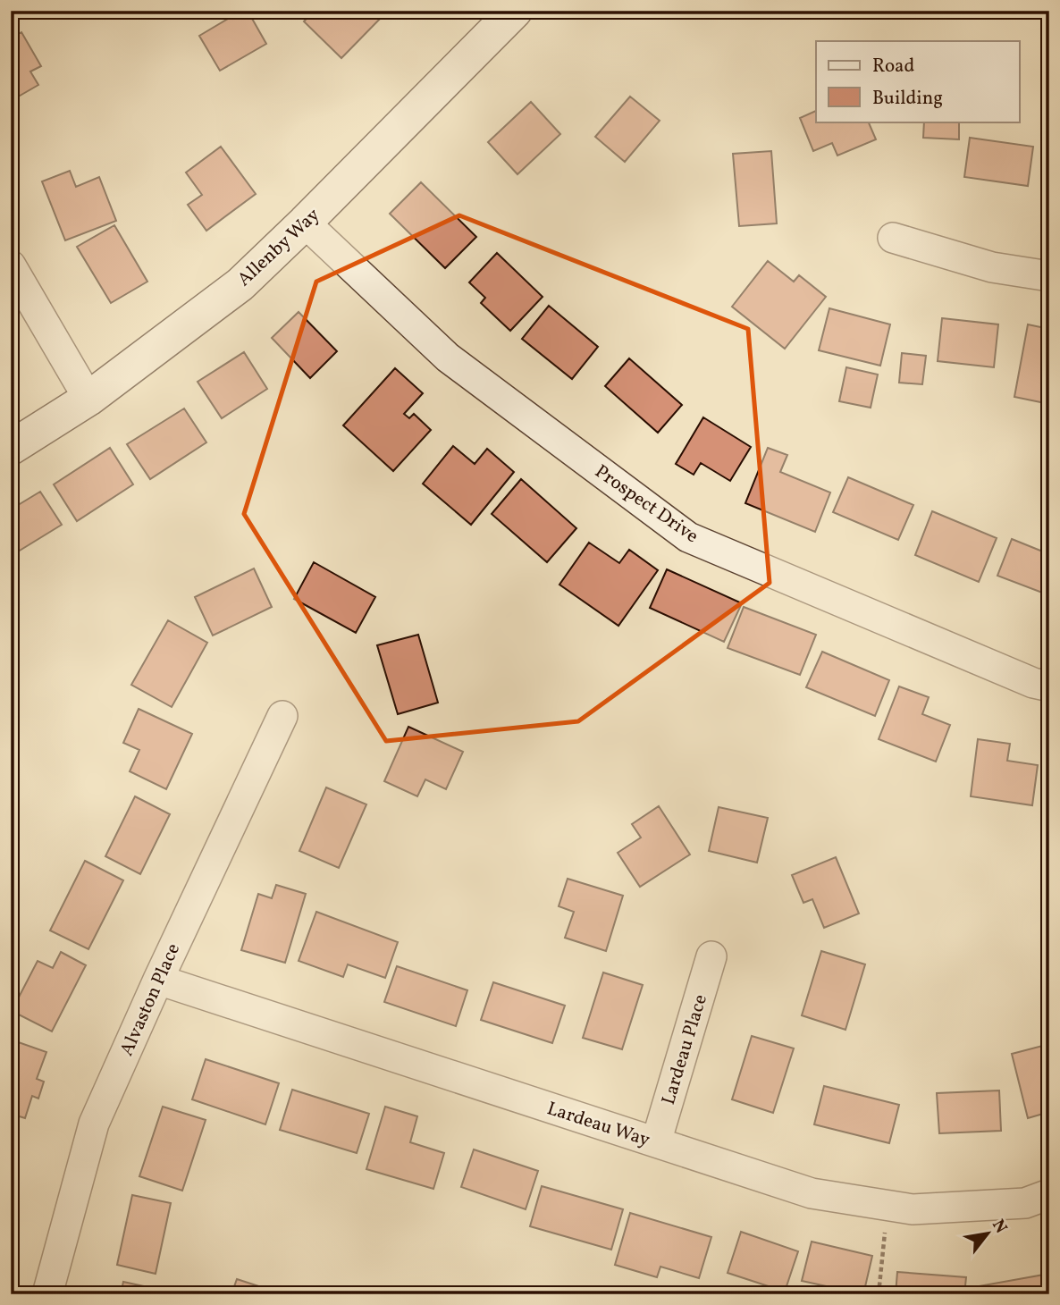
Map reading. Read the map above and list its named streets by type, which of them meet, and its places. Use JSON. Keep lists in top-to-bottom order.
{
  "streets": {
    "street": [
      "Allenby Way",
      "Prospect Drive",
      "Alvaston Place",
      "Lardeau Place",
      "Lardeau Way"
    ]
  },
  "crossings": [
    ["Allenby Way", "Prospect Drive"],
    ["Alvaston Place", "Lardeau Way"],
    ["Lardeau Place", "Lardeau Way"]
  ],
  "legend": ["Road", "Building"],
  "north": "top right"
}
